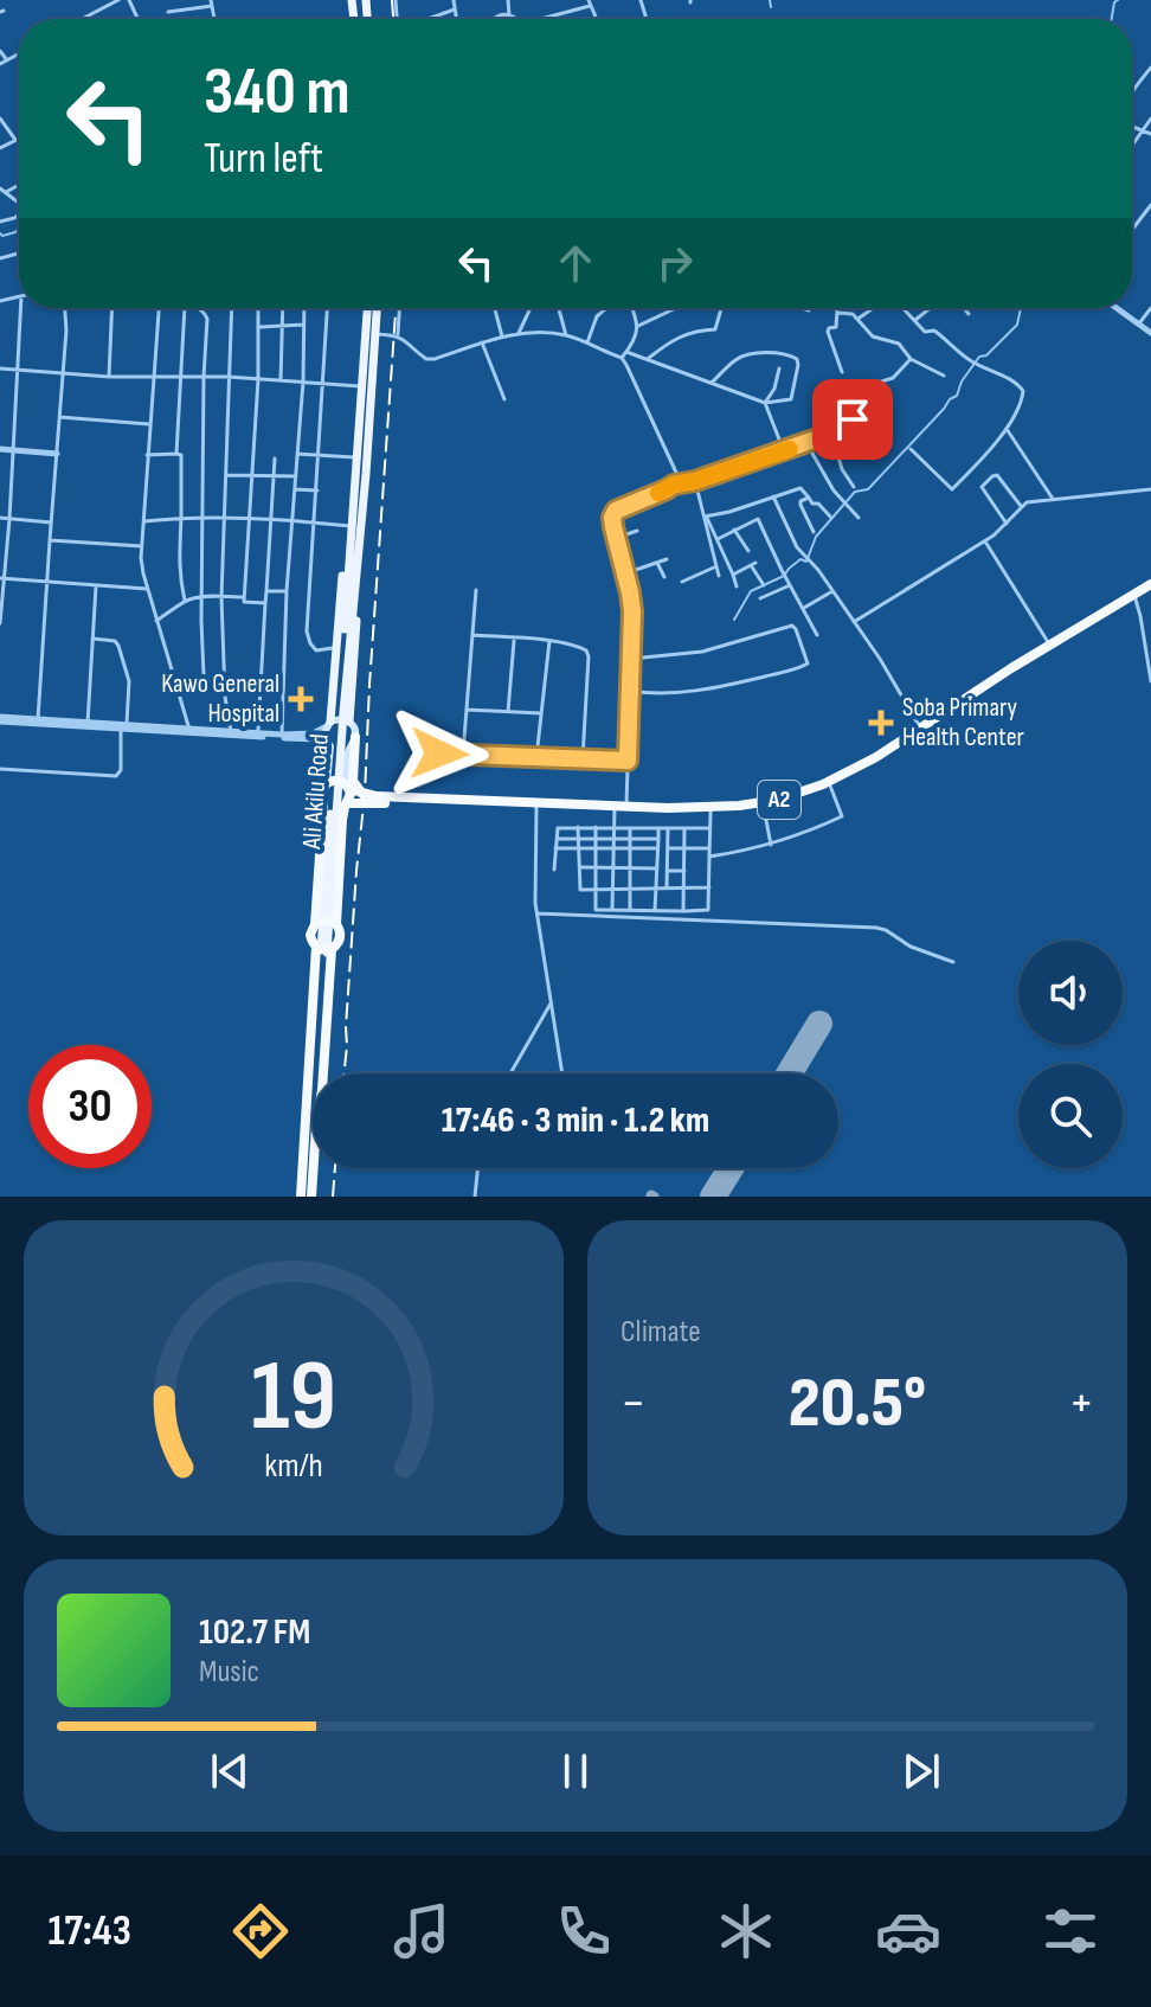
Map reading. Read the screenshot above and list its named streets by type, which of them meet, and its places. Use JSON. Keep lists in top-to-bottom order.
{
  "streets": {
    "highway": ["A2"],
    "main road": ["Ali Akilu Road"]
  },
  "places": {
    "health": ["Kawo General Hospital", "Soba Primary Health Center"]
  },
  "page": {
    "turn": ["340 m", "Turn left"],
    "limit": "30",
    "trip": "17:46 · 3 min · 1.2 km",
    "tile": "Climate",
    "heat": ["−", "20.5°", "+"],
    "song": ["102.7 FM", "Music"],
    "tabs": "17:43",
    "gauge": ["19", "km/h"]
  }
}
